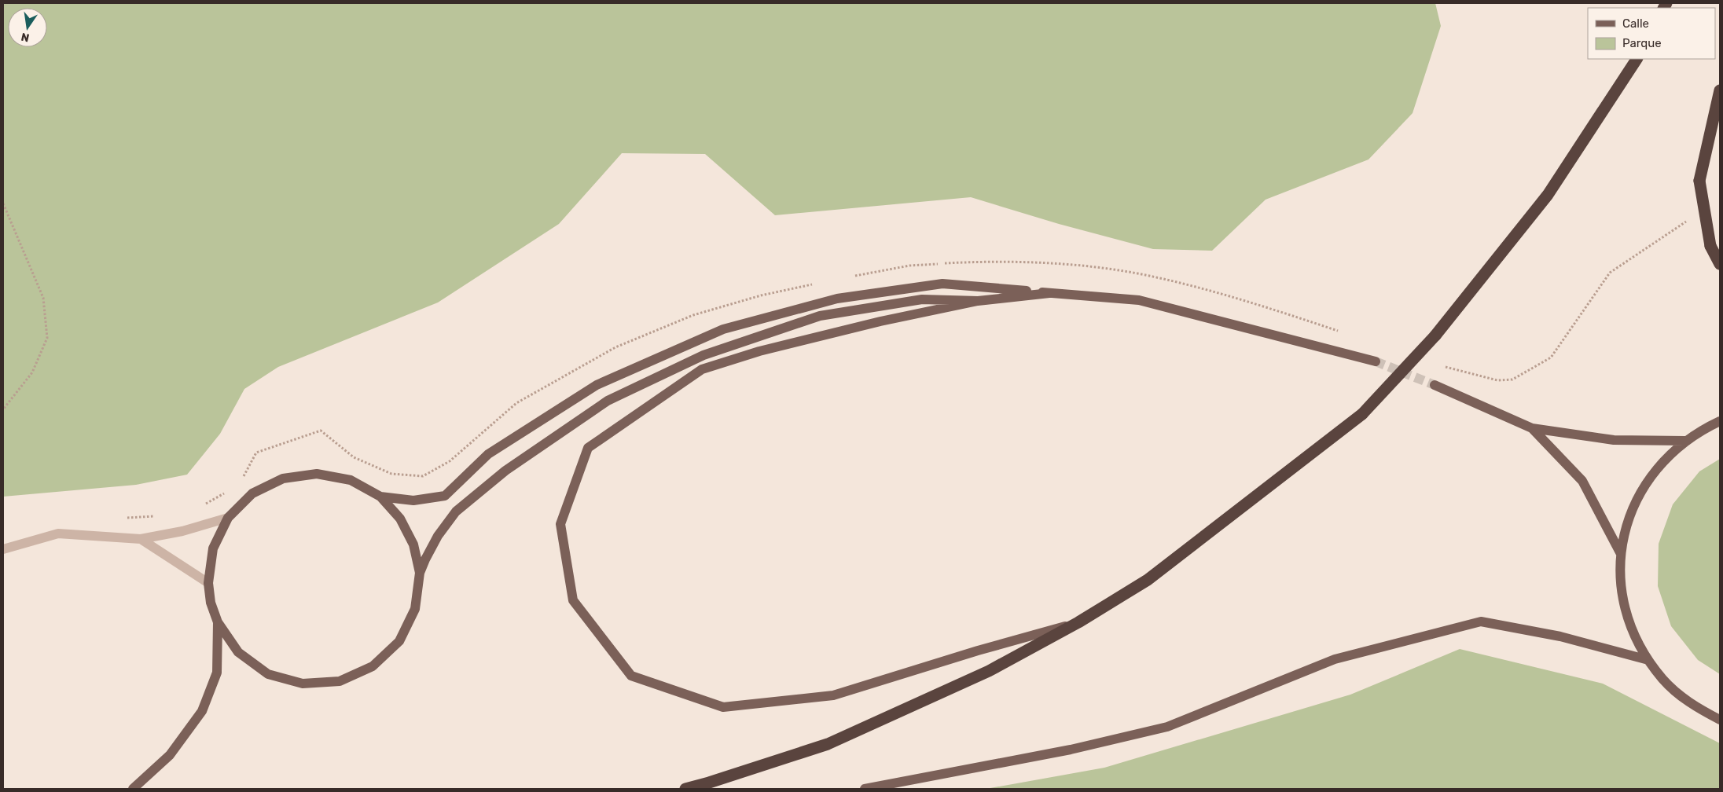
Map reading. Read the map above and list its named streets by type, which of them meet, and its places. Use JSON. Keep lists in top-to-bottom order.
{
  "legend": ["Calle", "Parque"],
  "north": "bottom"
}
